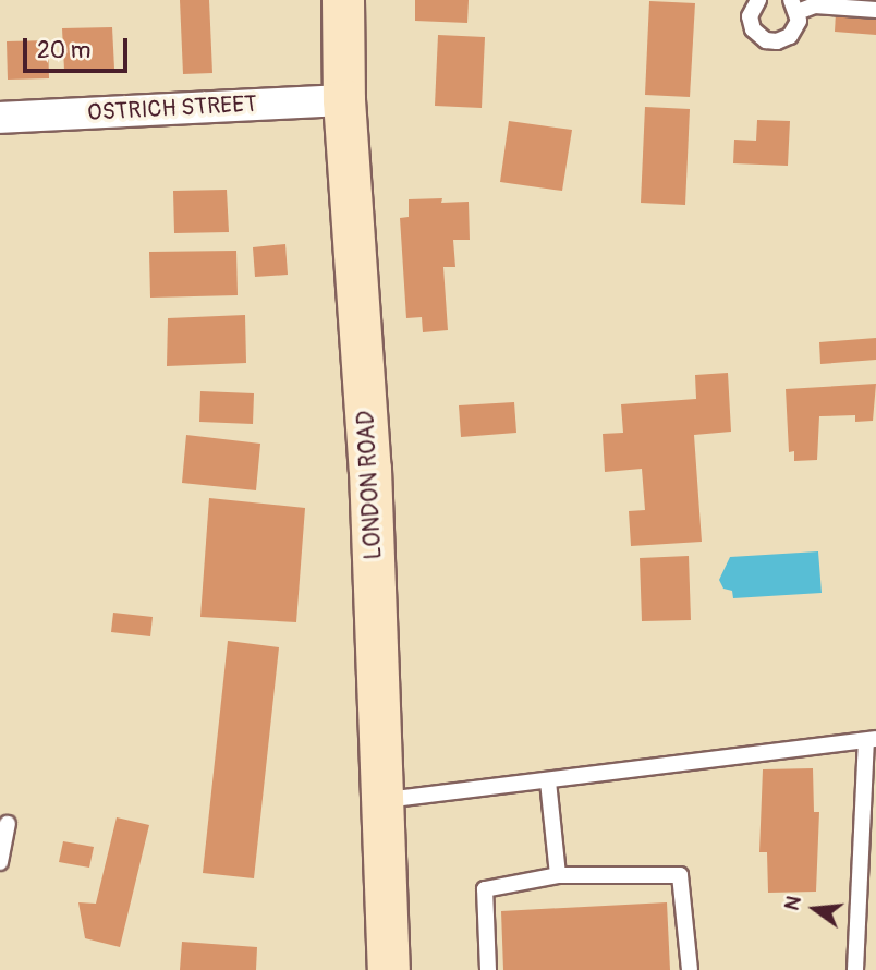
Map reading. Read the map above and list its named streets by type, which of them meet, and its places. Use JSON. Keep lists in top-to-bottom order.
{
  "streets": {
    "main road": ["LONDON ROAD"],
    "street": ["OSTRICH STREET"]
  },
  "crossings": [
    ["OSTRICH STREET", "LONDON ROAD"]
  ],
  "scale_bar": "20 m",
  "north": "left"
}
